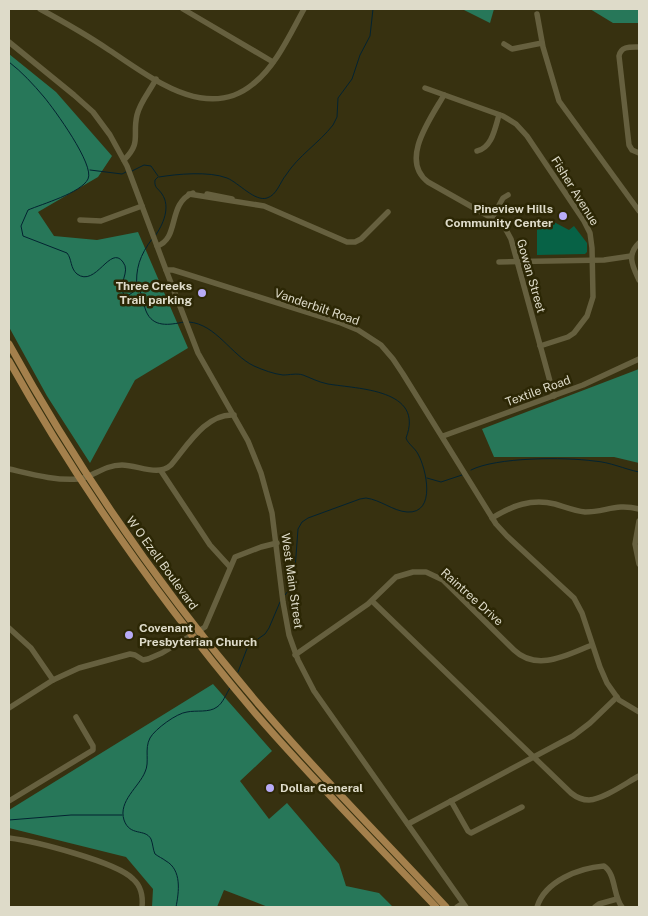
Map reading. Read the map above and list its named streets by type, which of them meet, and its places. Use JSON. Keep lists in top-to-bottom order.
{
  "streets": {
    "main road": ["W O Ezell Boulevard"],
    "street": [
      "Fisher Avenue",
      "Gowan Street",
      "Vanderbilt Road",
      "Textile Road",
      "West Main Street",
      "Raintree Drive"
    ]
  },
  "crossings": [
    ["Fisher Avenue", "Gowan Street"],
    ["Gowan Street", "Textile Road"],
    ["Vanderbilt Road", "Textile Road"],
    ["Vanderbilt Road", "West Main Street"],
    ["Vanderbilt Road", "Raintree Drive"],
    ["West Main Street", "Raintree Drive"]
  ],
  "places": [
    "Pineview Hills Community Center",
    "Three Creeks Trail parking",
    "Covenant Presbyterian Church",
    "Dollar General"
  ]
}
